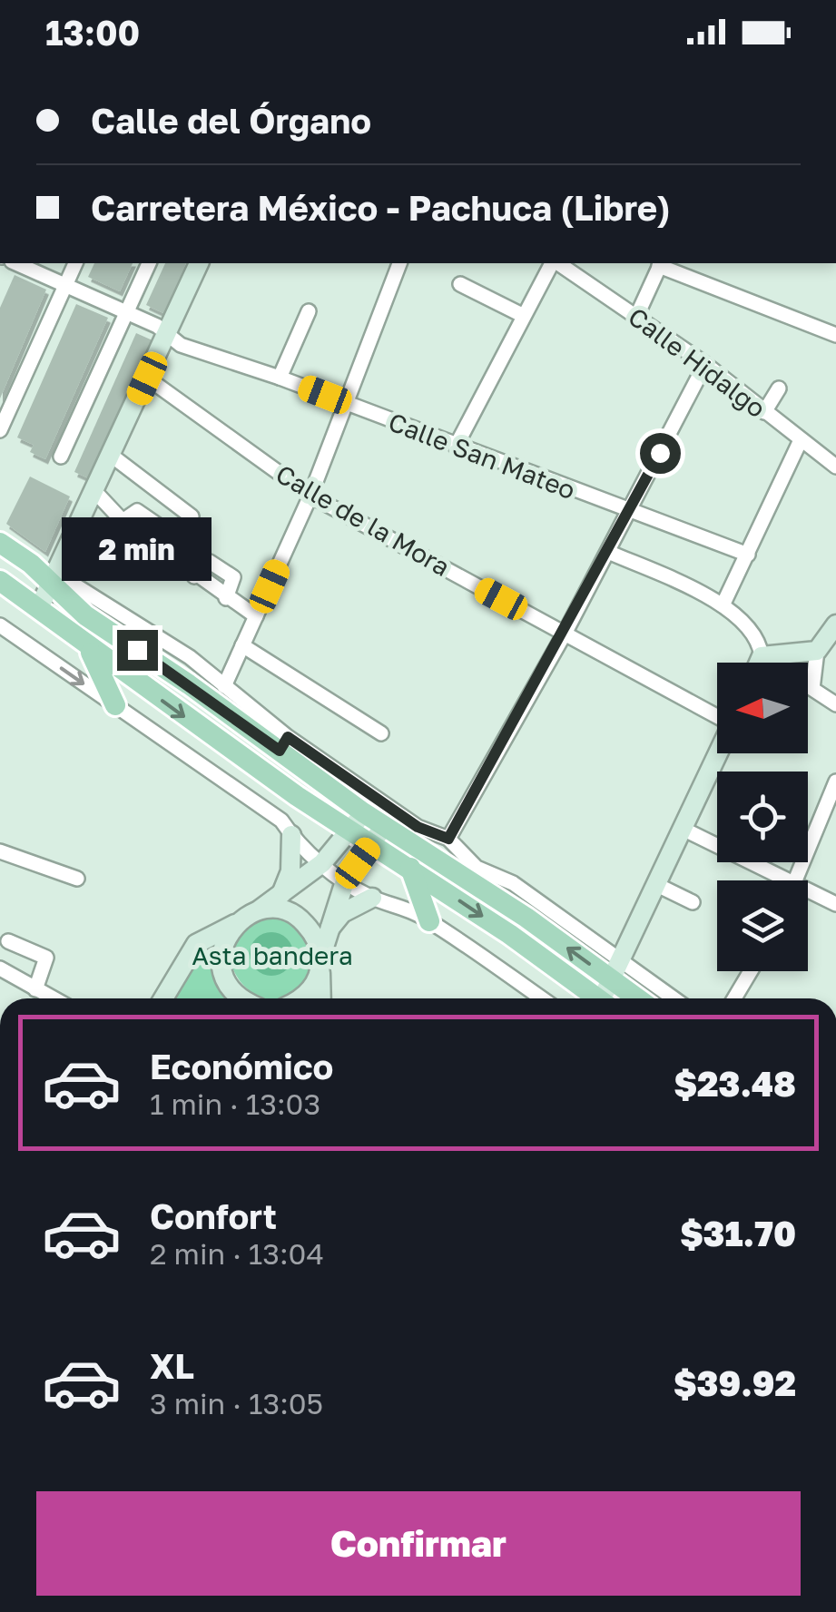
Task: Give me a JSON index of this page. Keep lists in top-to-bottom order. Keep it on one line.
{"streets":{"street":["Calle Hidalgo","Calle San Mateo","Calle de la Mora"]},"parks":["Asta bandera"],"north":"left","page":{"status":"13:00","banner":["Calle del Órgano","Carretera México - Pachuca (Libre)"],"bubble":"2 min","list":[{"name":"Económico","note":"1 min · 13:03","value":"$23.48"},{"name":"Confort","note":"2 min · 13:04","value":"$31.70"},{"name":"XL","note":"3 min · 13:05","value":"$39.92"}],"buttons":"Confirmar"}}
